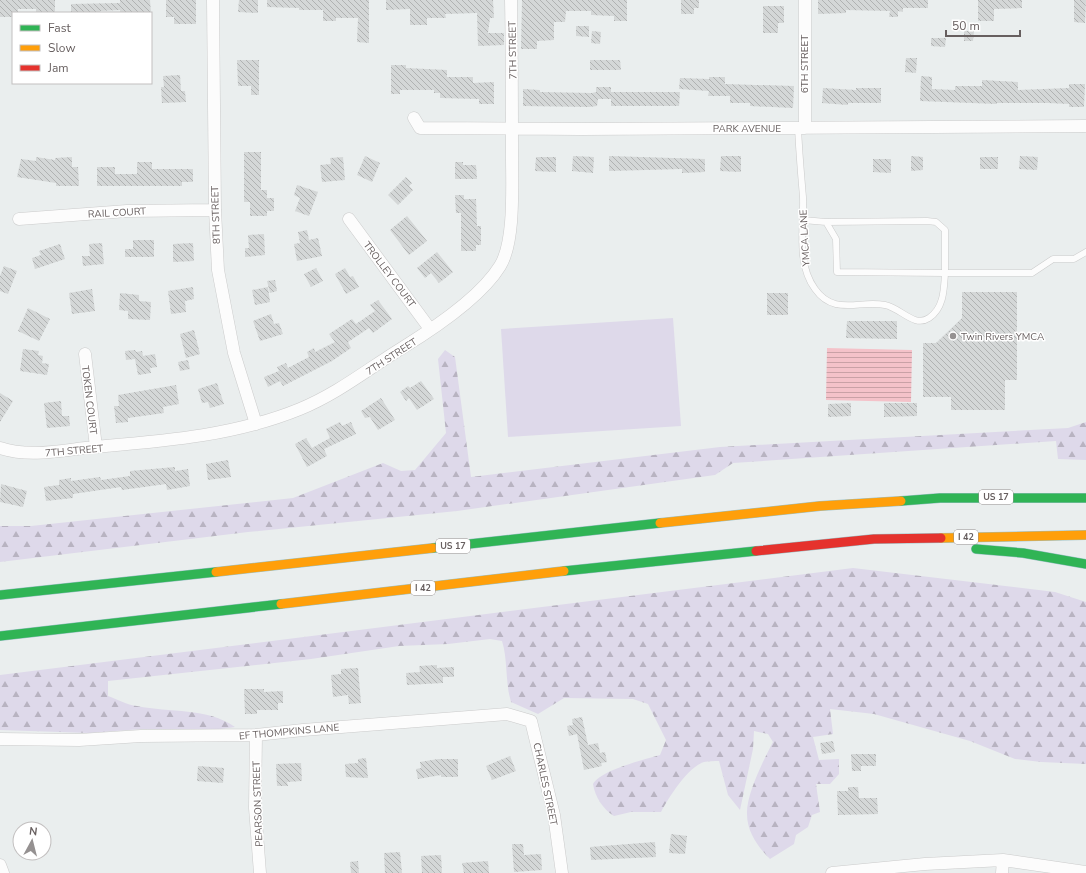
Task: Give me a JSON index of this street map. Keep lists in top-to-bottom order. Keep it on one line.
{"streets":{"highway":["US 17","I 42"],"street":["7TH STREET","6TH STREET","PARK AVENUE","RAIL COURT","8TH STREET","TROLLEY COURT","TOKEN COURT","EF THOMPKINS LANE","CHARLES STREET","PEARSON STREET"],"lane":["YMCA LANE"]},"crossings":[["7TH STREET","PARK AVENUE"],["7TH STREET","8TH STREET"],["7TH STREET","TROLLEY COURT"],["7TH STREET","TOKEN COURT"],["6TH STREET","PARK AVENUE"],["6TH STREET","YMCA LANE"],["PARK AVENUE","YMCA LANE"],["RAIL COURT","8TH STREET"],["EF THOMPKINS LANE","CHARLES STREET"],["EF THOMPKINS LANE","PEARSON STREET"]],"places":["Twin Rivers YMCA"],"legend":["Fast","Slow","Jam"],"scale_bar":"50 m","north":"top"}
